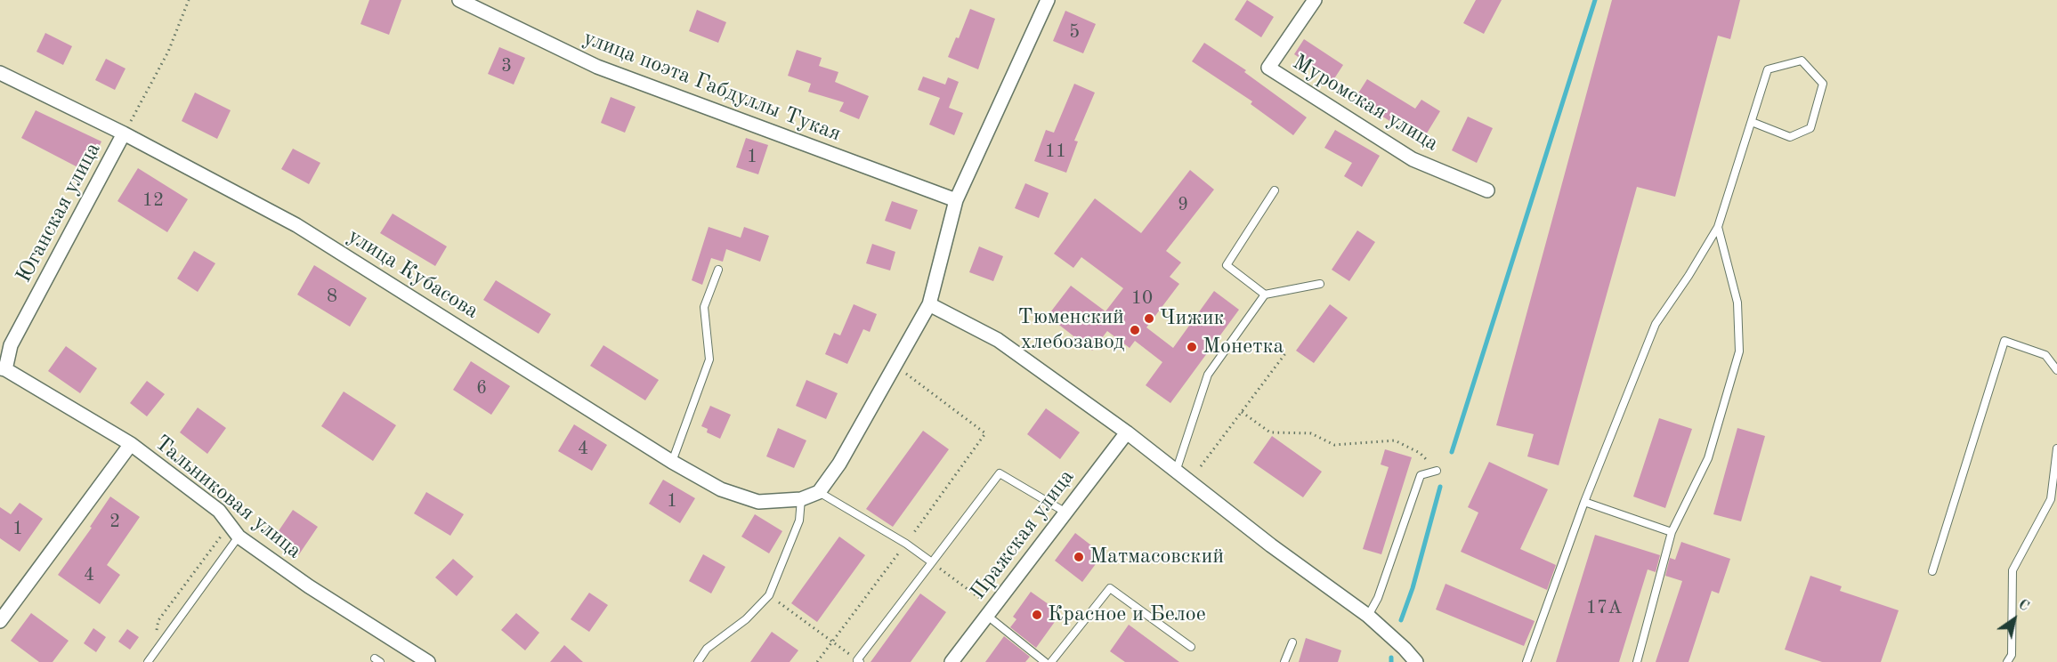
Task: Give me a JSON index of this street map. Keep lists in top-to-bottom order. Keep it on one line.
{"streets":{"street":["улица поэта Габдуллы Тукая","Муромская улица","Юганская улица","улица Кубасова","Тальниковая улица","Пражская улица"]},"crossings":[["Юганская улица","улица Кубасова"],["Юганская улица","Тальниковая улица"]],"places":["Чижик","Тюменский хлебозавод","Монетка","Матмасовский","Красное и Белое"],"house_numbers":["5","3","11","1","12","9","8","10","6","4","1","2","1","4","17А"],"north":"top right"}
